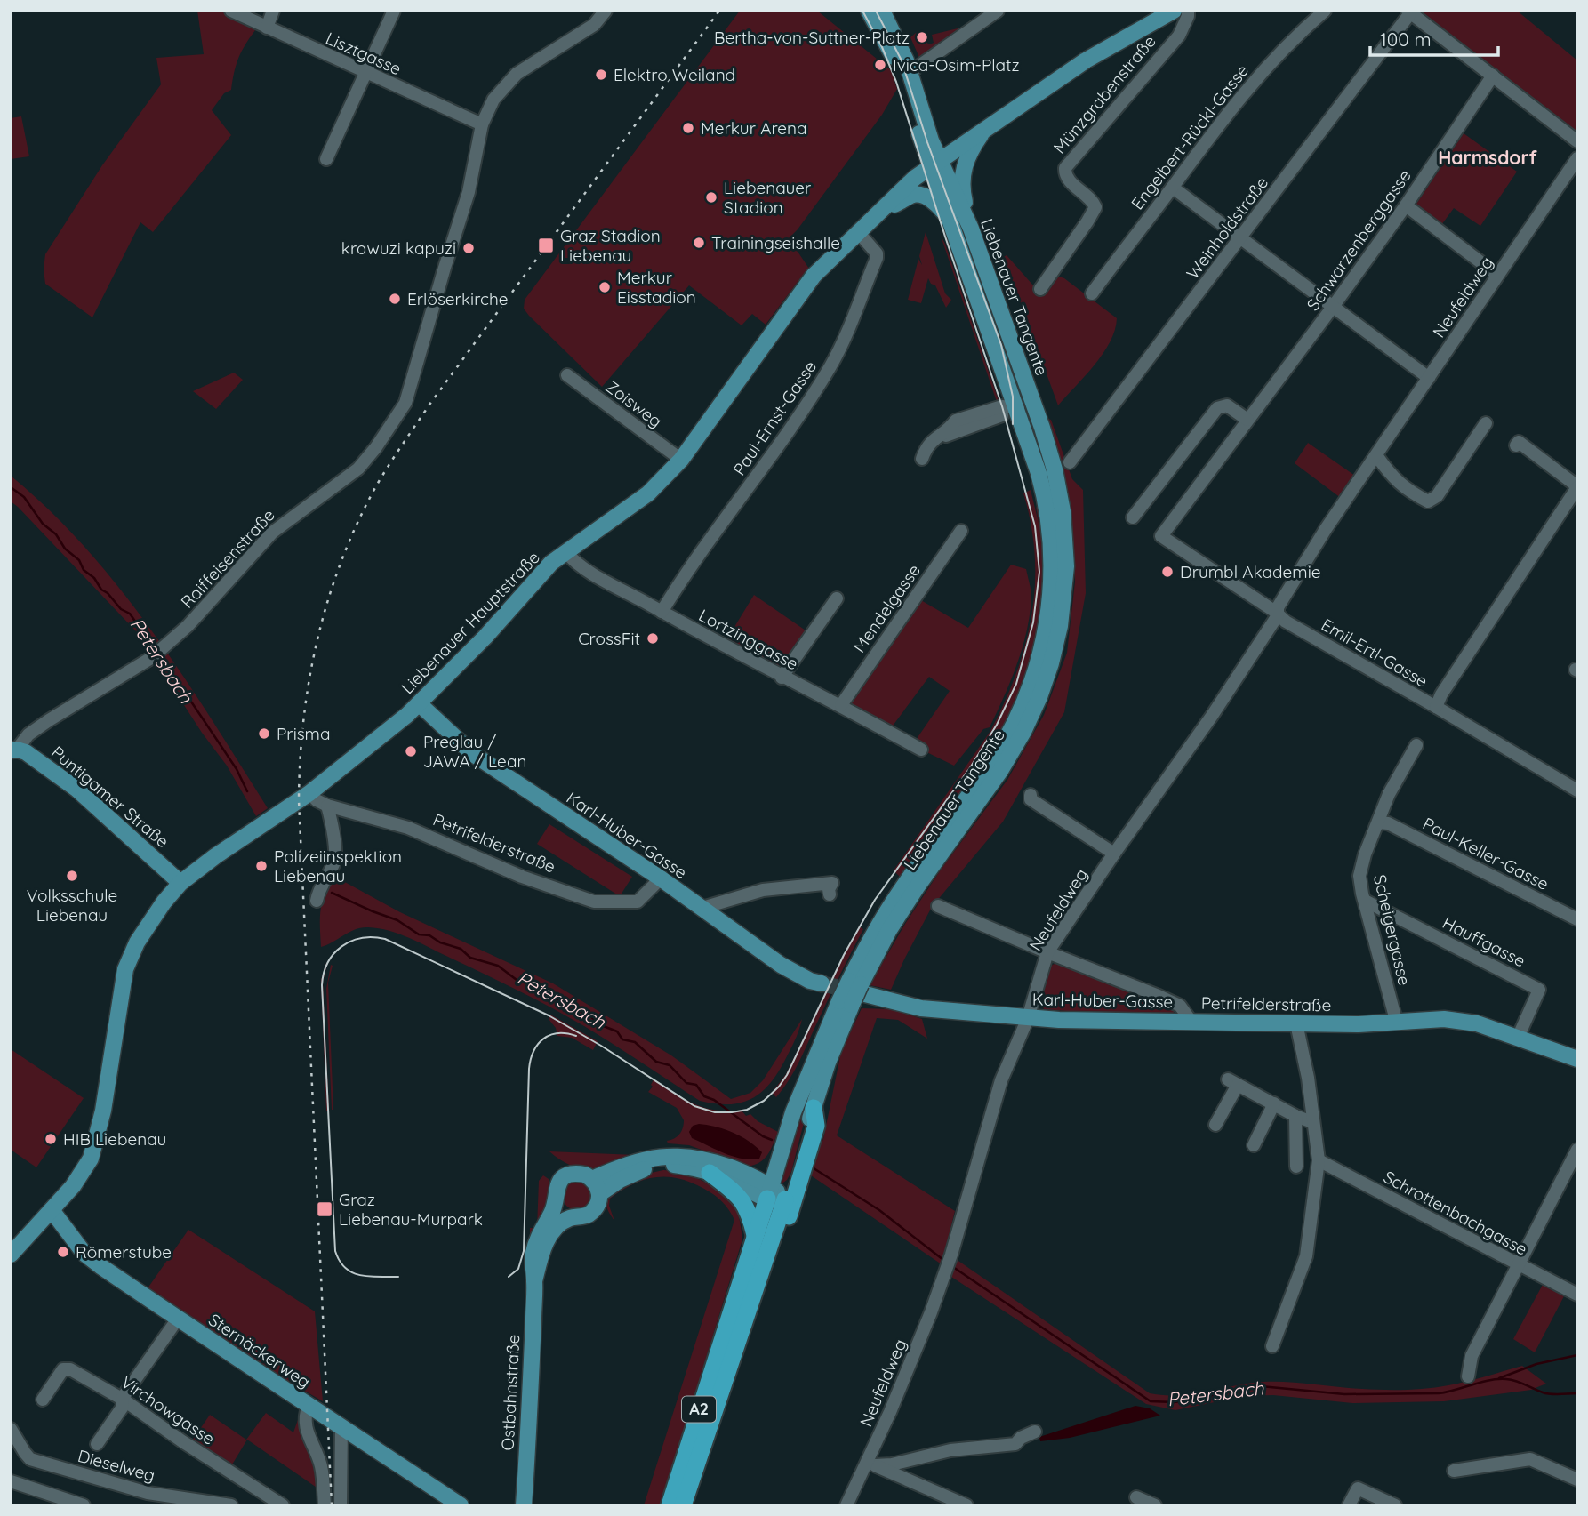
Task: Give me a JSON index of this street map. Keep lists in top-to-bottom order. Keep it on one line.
{"streets":{"highway":["A2"],"main road":["Münzgrabenstraße","Liebenauer Tangente","Liebenauer Hauptstraße","Puntigamer Straße","Karl-Huber-Gasse","Petrifelderstraße","Sternäckerweg","Ostbahnstraße"],"street":["Lisztgasse","Engelbert-Rückl-Gasse","Weinholdstraße","Schwarzenberggasse","Neufeldweg","Zoisweg","Paul-Ernst-Gasse","Raiffeisenstraße","Mendelgasse","Lortzinggasse","Emil-Ertl-Gasse","Paul-Keller-Gasse","Scheigergasse","Hauffgasse","Schrottenbachgasse","Virchowgasse","Dieselweg"]},"crossings":[["Lisztgasse","Raiffeisenstraße"],["Münzgrabenstraße","Liebenauer Tangente"],["Münzgrabenstraße","Liebenauer Hauptstraße"],["Schwarzenberggasse","Emil-Ertl-Gasse"],["Liebenauer Tangente","Liebenauer Hauptstraße"],["Liebenauer Tangente","Karl-Huber-Gasse"],["Liebenauer Tangente","Ostbahnstraße"],["Liebenauer Tangente","A2"],["Neufeldweg","Emil-Ertl-Gasse"],["Neufeldweg","Karl-Huber-Gasse"],["Neufeldweg","Petrifelderstraße"],["Zoisweg","Liebenauer Hauptstraße"],["Paul-Ernst-Gasse","Liebenauer Hauptstraße"],["Paul-Ernst-Gasse","Lortzinggasse"],["Raiffeisenstraße","Puntigamer Straße"],["Mendelgasse","Lortzinggasse"],["Liebenauer Hauptstraße","Lortzinggasse"],["Liebenauer Hauptstraße","Puntigamer Straße"],["Liebenauer Hauptstraße","Karl-Huber-Gasse"],["Liebenauer Hauptstraße","Petrifelderstraße"],["Liebenauer Hauptstraße","Sternäckerweg"],["Karl-Huber-Gasse","Petrifelderstraße"],["Petrifelderstraße","Scheigergasse"],["Petrifelderstraße","Hauffgasse"],["Paul-Keller-Gasse","Scheigergasse"],["Scheigergasse","Hauffgasse"],["Ostbahnstraße","A2"]],"districts":["Harmsdorf"],"water":["Petersbach"],"places":{"other":["Bertha-von-Suttner-Platz","Ivica-Osim-Platz","Elektro Weiland","Merkur Arena","Liebenauer Stadion","Trainingseishalle","krawuzi kapuzi","Merkur Eisstadion","Erlöserkirche","Drumbl Akademie","CrossFit","Prisma","Preglau / JAWA / Lean","Polizeiinspektion Liebenau","Volksschule Liebenau","HIB Liebenau","Römerstube"],"transit":["Graz Stadion Liebenau","Graz Liebenau-Murpark"]},"scale_bar":"100 m"}
